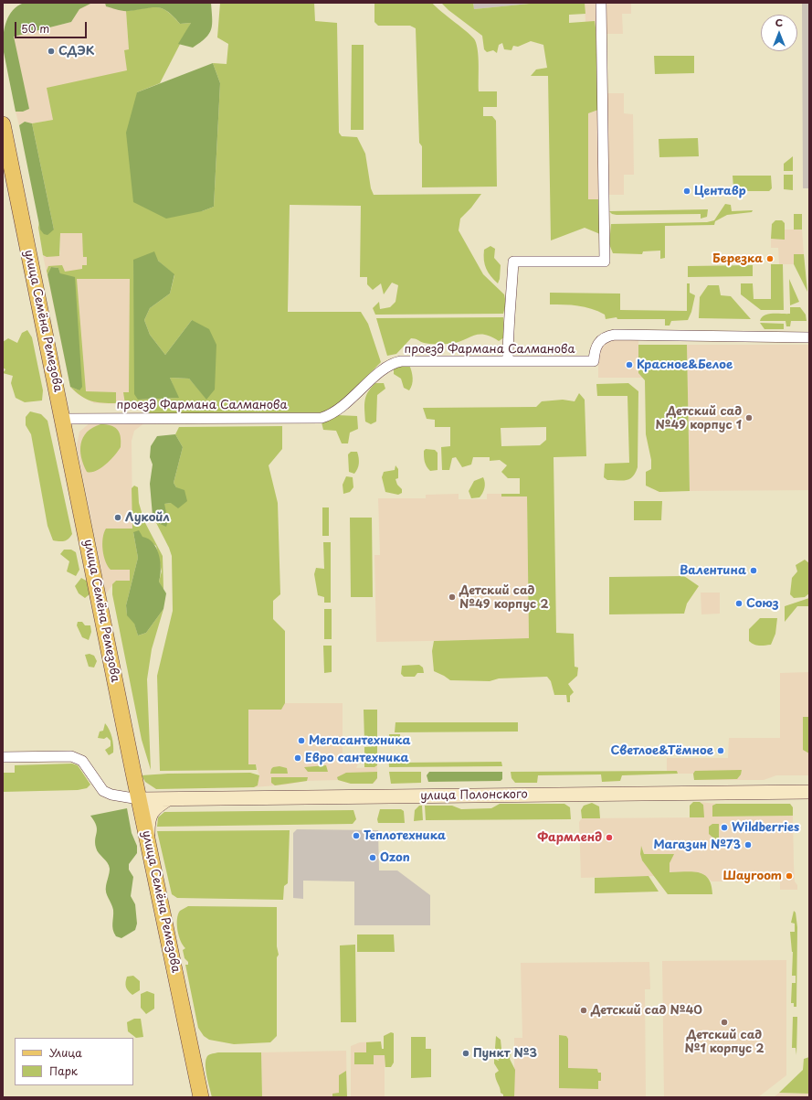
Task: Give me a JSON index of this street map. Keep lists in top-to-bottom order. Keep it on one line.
{"streets":{"main road":["улица Семёна Ремезова","улица Полонского"],"street":["проезд Фармана Салманова"]},"crossings":[["улица Семёна Ремезова","проезд Фармана Салманова"],["улица Семёна Ремезова","улица Полонского"]],"places":["СДЭК","Центавр","Березка","Красное&Белое","Детский сад №49 корпус 1","Лукойл","Валентина","Детский сад №49 корпус 2","Союз","Мегасантехника","Светлое&Тёмное","Евро сантехника","Wildberries","Теплотехника","Фармленд","Магазин №73","Ozon","Шауroom","Детский сад №40","Детский сад №1 корпус 2","Пункт №3"],"legend":["Улица","Парк"],"scale_bar":"50 m","north":"top"}
